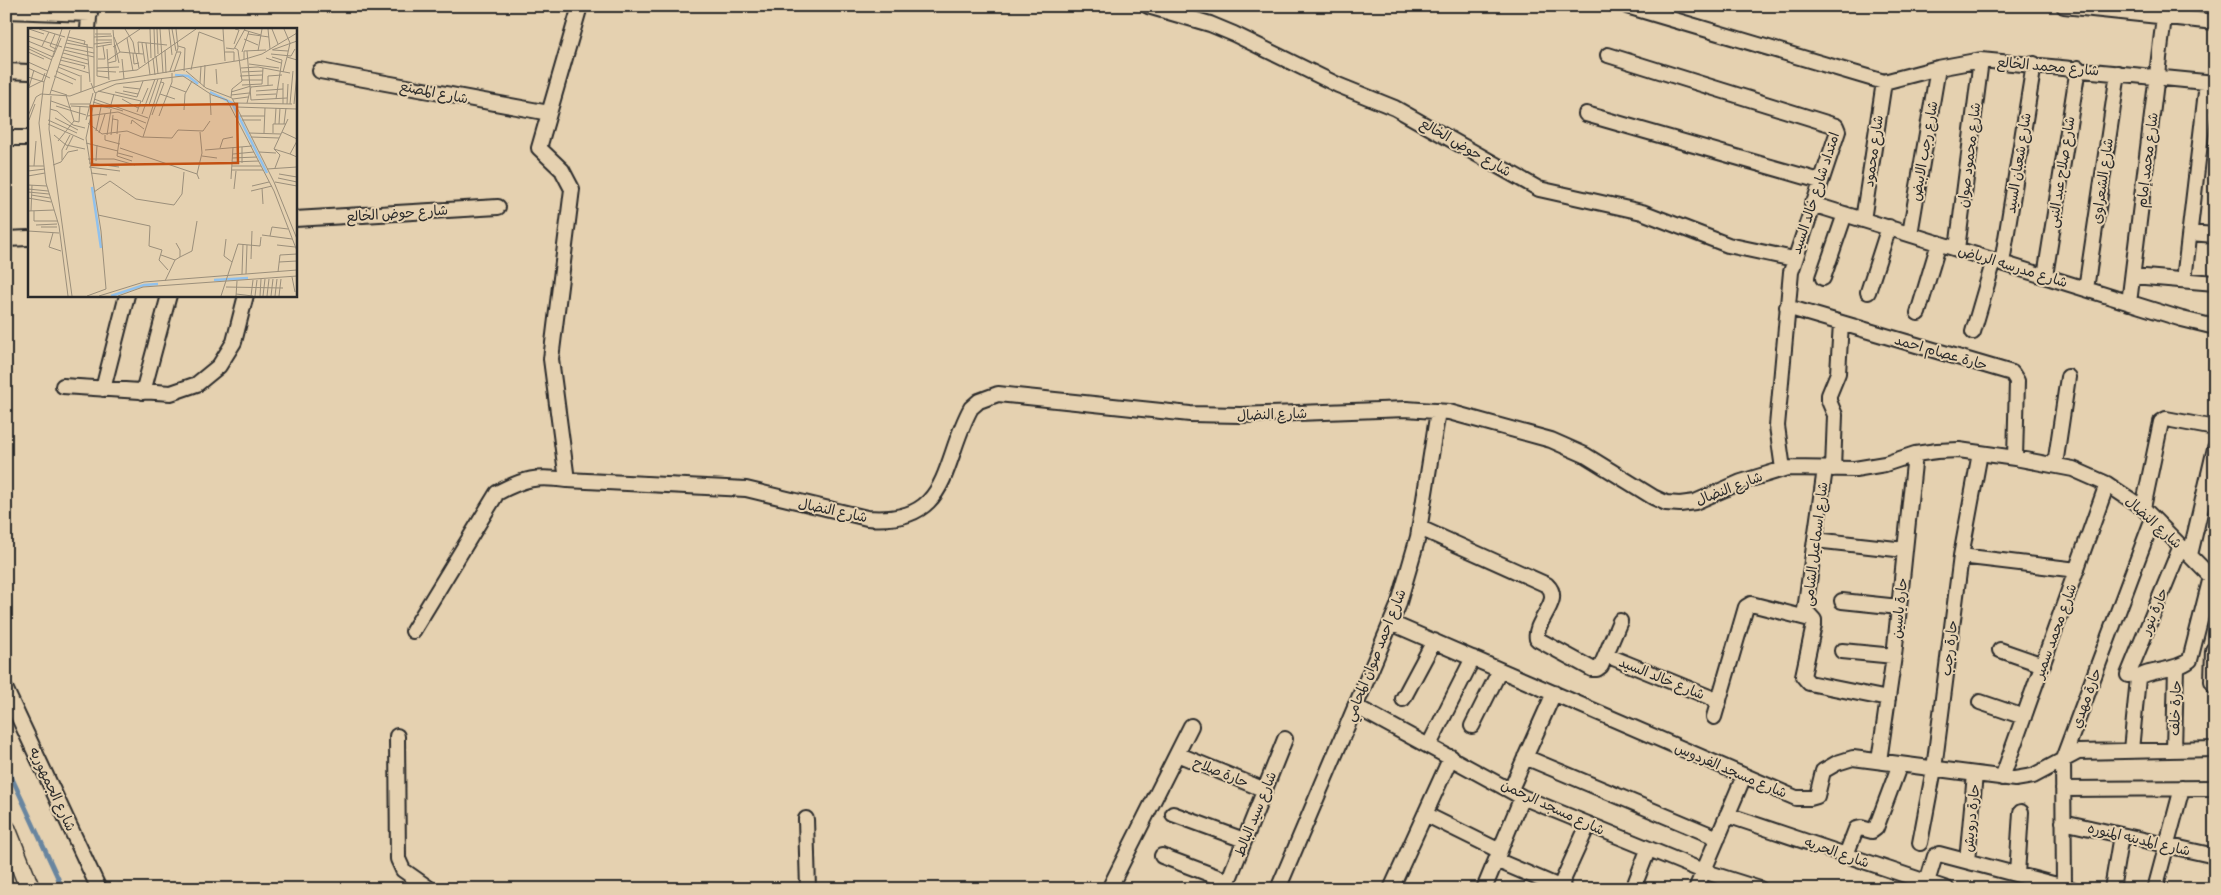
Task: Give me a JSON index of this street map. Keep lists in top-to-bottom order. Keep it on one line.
{"streets":{"street":["شارع محمد الخالع","شارع المصنع","شارع حوض الخالع","شارع محمود","شارع رجب الابيض","شارع محمود صوان","شارع محمد إمام","شارع شعبان السيد","شارع صلاح عبد النبى","شارع الشعراوى","امتداد شارع خالد السيد","شارع مدرسه الرياض","حارة عصام احمد","شارع النضال","شارع اسماعيل الشامى","حارة ياسين","حارة بنور","شارع محمد سمير","حارة رجب","شارع احمد صوان المحامي","شارع خالد السيد","حارة مهدي","حارة خلف","شارع مسجد الفردوس","حارة صلاح","شارع الجمهوريه","شارع مسجد الرحمن","شارع سيد البالط","حارة درويش","شارع المدينه المنوره","شارع الحريه"]},"crossings":[["شارع محمد الخالع","شارع محمود"],["شارع محمد الخالع","شارع رجب الابيض"],["شارع محمد الخالع","شارع محمود صوان"],["شارع محمد الخالع","شارع محمد إمام"],["شارع محمد الخالع","شارع شعبان السيد"],["شارع محمد الخالع","شارع صلاح عبد النبى"],["شارع محمد الخالع","شارع الشعراوى"],["شارع حوض الخالع","امتداد شارع خالد السيد"],["شارع محمود","شارع مدرسه الرياض"],["شارع رجب الابيض","شارع مدرسه الرياض"],["شارع محمود صوان","شارع مدرسه الرياض"],["شارع محمد إمام","شارع مدرسه الرياض"],["شارع شعبان السيد","شارع مدرسه الرياض"],["شارع صلاح عبد النبى","شارع مدرسه الرياض"],["شارع الشعراوى","شارع مدرسه الرياض"],["امتداد شارع خالد السيد","شارع مدرسه الرياض"],["امتداد شارع خالد السيد","حارة عصام احمد"],["امتداد شارع خالد السيد","شارع النضال"],["حارة عصام احمد","شارع النضال"],["حارة عصام احمد","شارع اسماعيل الشامى"],["شارع النضال","شارع اسماعيل الشامى"],["شارع النضال","حارة ياسين"],["شارع النضال","حارة بنور"],["شارع النضال","شارع محمد سمير"],["شارع النضال","حارة رجب"],["شارع النضال","شارع احمد صوان المحامي"],["شارع النضال","حارة مهدي"],["شارع اسماعيل الشامى","حارة ياسين"],["حارة ياسين","شارع مسجد الفردوس"],["شارع محمد سمير","شارع مسجد الفردوس"],["حارة رجب","شارع مسجد الفردوس"],["شارع احمد صوان المحامي","شارع مسجد الفردوس"],["شارع احمد صوان المحامي","شارع مسجد الرحمن"],["حارة مهدي","شارع مسجد الفردوس"],["حارة مهدي","شارع المدينه المنوره"],["حارة خلف","شارع مسجد الفردوس"],["شارع مسجد الفردوس","حارة درويش"],["حارة صلاح","شارع سيد البالط"]]}
